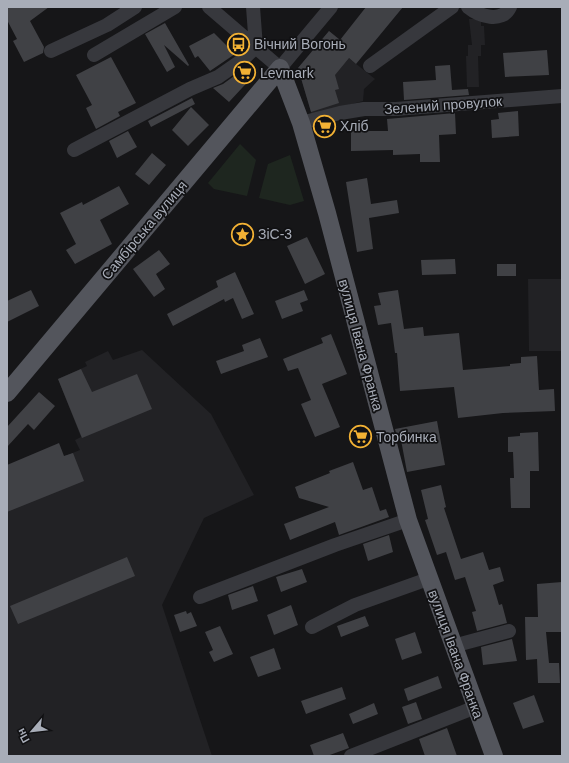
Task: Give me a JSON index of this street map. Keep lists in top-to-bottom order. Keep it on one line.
{"streets":{"main road":["Самбірська вулиця","вулиця Івана Франка"],"street":["Зелений провулок"]},"crossings":[["Зелений провулок","вулиця Івана Франка"],["Самбірська вулиця","вулиця Івана Франка"]],"places":{"bus stop":["Вічний Вогонь"],"supermarket":["Levmark","Хліб","Торбинка"],"place":["ЗіС-3"]},"north":"bottom left"}
